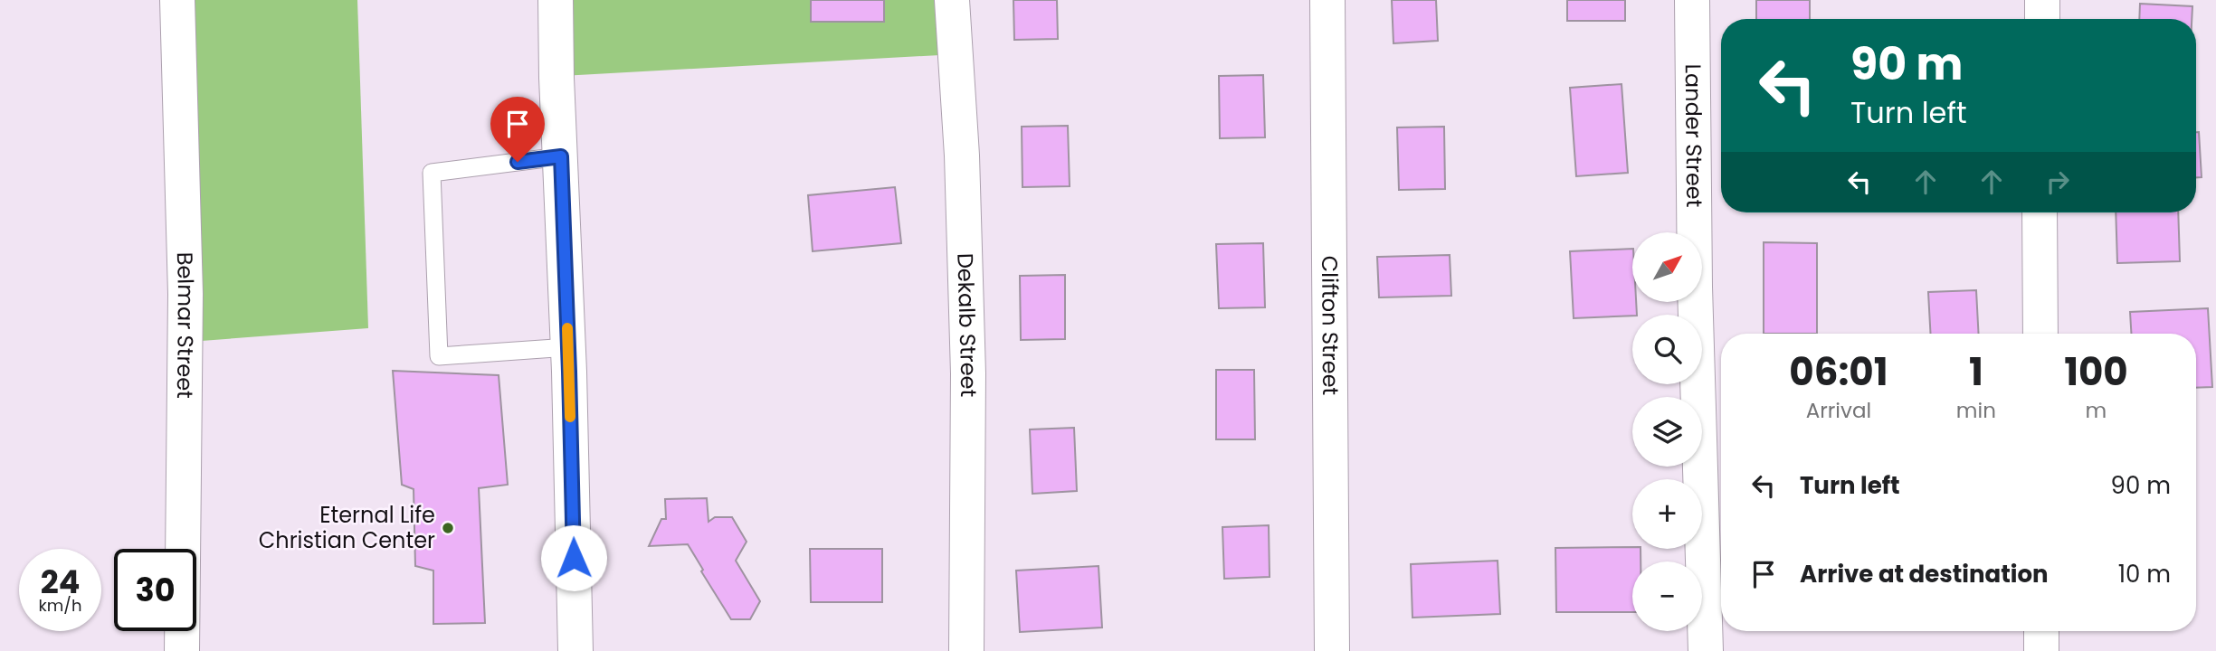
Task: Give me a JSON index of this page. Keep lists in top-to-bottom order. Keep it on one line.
{"streets":{"street":["Lander Street","Belmar Street","Dekalb Street","Clifton Street"]},"places":["Eternal Life Christian Center"],"north":"top right","page":{"turn":["90 m","Turn left"],"map_buttons":["+","−"],"eta":["06:01","Arrival","1","min","100","m"],"list":[{"name":"Turn left","value":"90 m"},{"name":"Arrive at destination","value":"10 m"}],"speed":"24 km/h","limit":"30"}}
